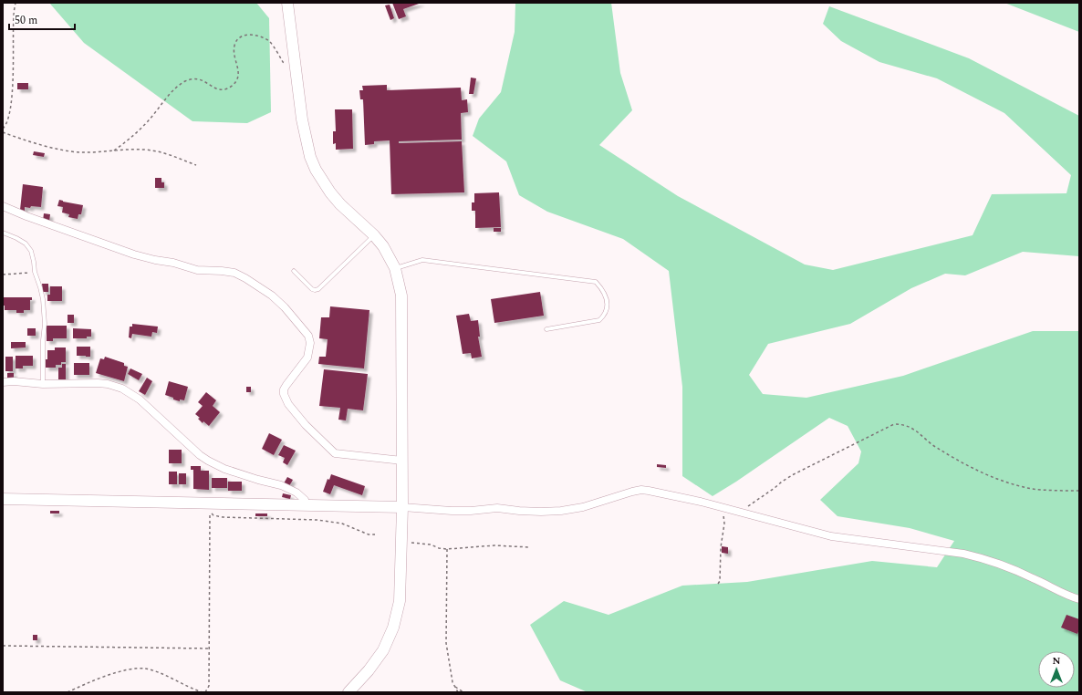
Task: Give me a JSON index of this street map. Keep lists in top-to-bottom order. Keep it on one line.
{"scale_bar":"50 m","north":"top"}
